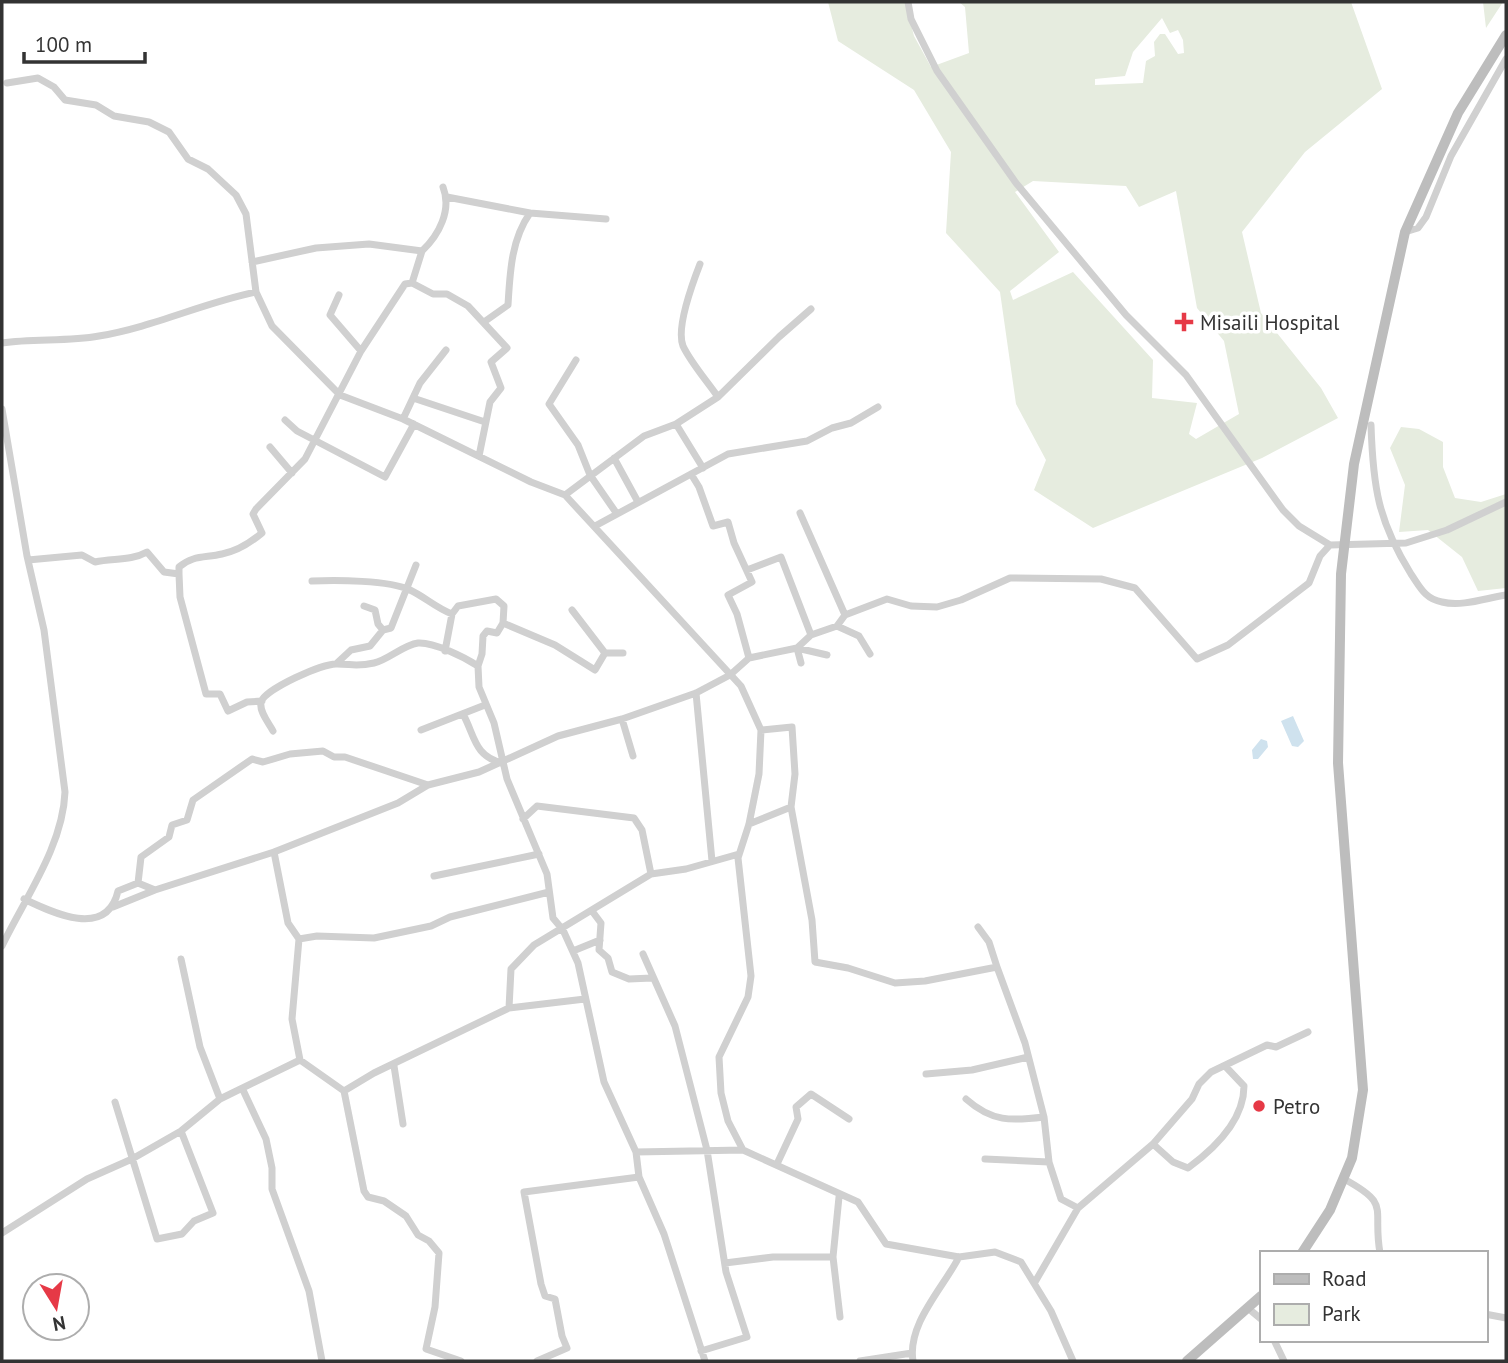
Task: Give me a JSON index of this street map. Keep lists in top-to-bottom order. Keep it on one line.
{"places":{"health":["Misaili Hospital"],"other":["Petro"]},"legend":["Road","Park"],"scale_bar":"100 m","north":"bottom"}
